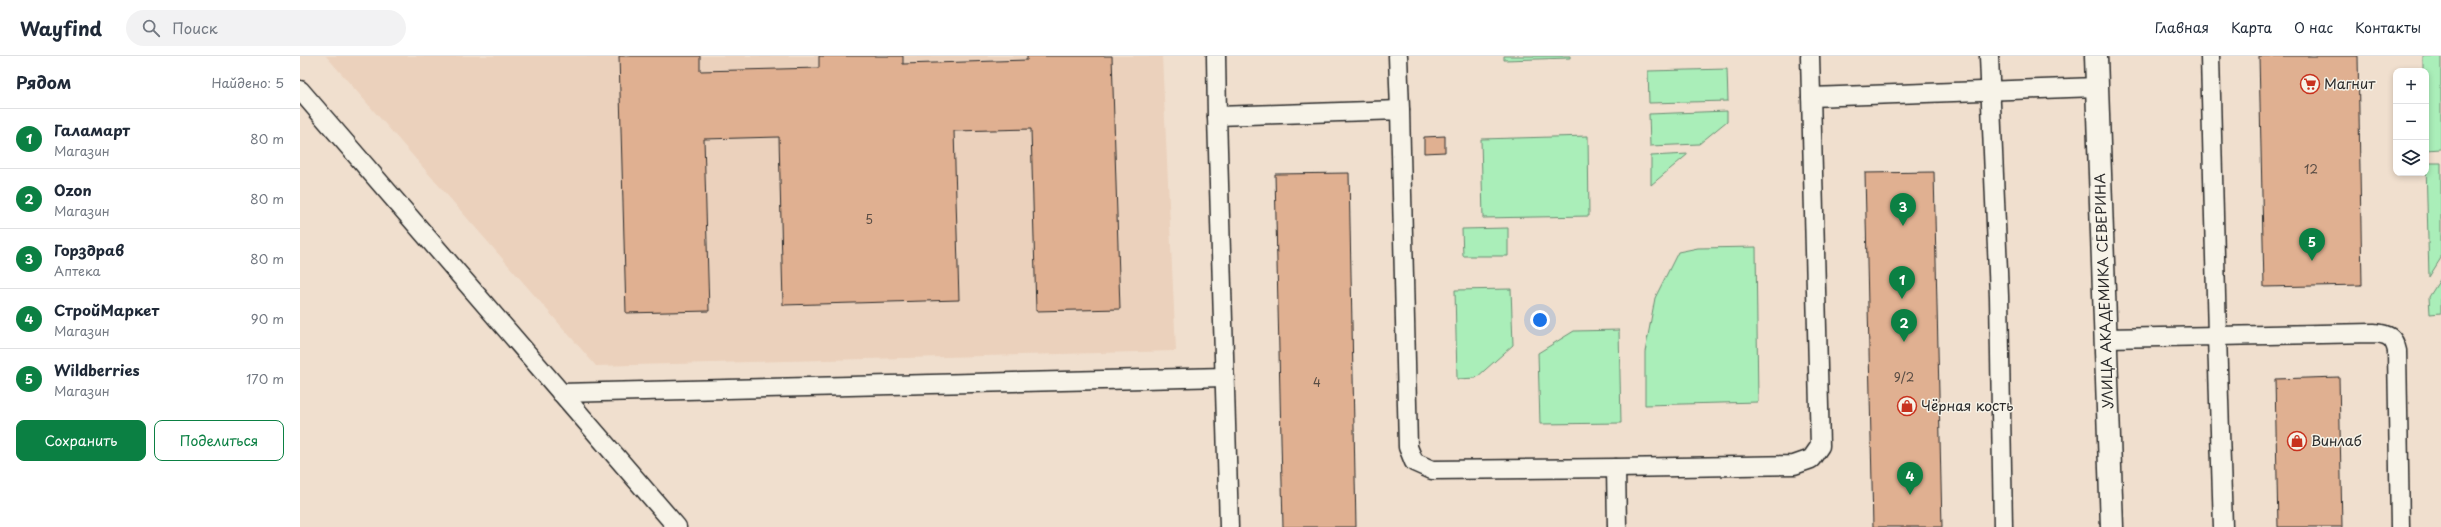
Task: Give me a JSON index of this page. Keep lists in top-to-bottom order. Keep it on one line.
{"streets":{"street":["УЛИЦА АКАДЕМИКА СЕВЕРИНА"]},"places":{"supermarket":["Магнит"],"shop":["Чёрная кость","Винлаб"]},"house_numbers":["12","5","9/2","4"],"page":{"header":"Wayfind","search":"Поиск","nav":["Главная","Карта","О нас","Контакты"],"heading":["Рядом","Найдено: 5"],"map_buttons":["+","−"],"list":[{"mark":"1","name":"Галамарт","note":"Магазин","value":"80 m"},{"mark":"2","name":"Ozon","note":"Магазин","value":"80 m"},{"mark":"3","name":"Горздрав","note":"Аптека","value":"80 m"},{"mark":"4","name":"СтройМаркет","note":"Магазин","value":"90 m"},{"mark":"5","name":"Wildberries","note":"Магазин","value":"170 m"}],"pins":["3","5","1","2","4"],"buttons":["Сохранить","Поделиться"]}}
